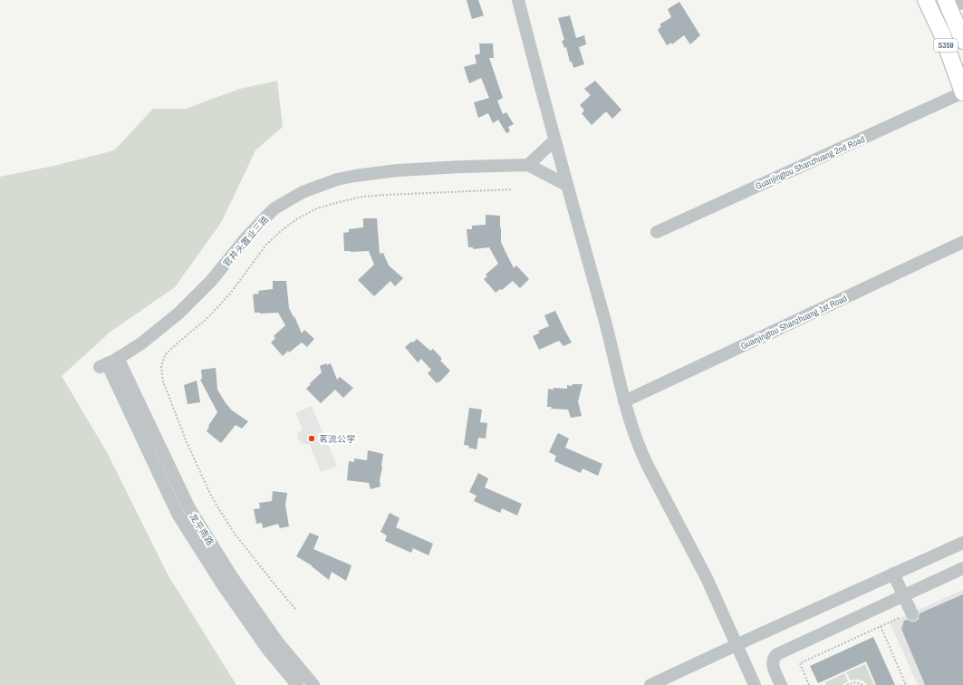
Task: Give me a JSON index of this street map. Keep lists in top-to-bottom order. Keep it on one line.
{"streets":{"main road":["S359"],"street":["Guanjingtou Shanzhuang 2nd Road","官井头置业三路","Guanjingtou Shanzhuang 1st Road","龙平南路"]},"crossings":[["S359","Guanjingtou Shanzhuang 2nd Road"],["官井头置业三路","龙平南路"]],"places":["茗流公学"]}
